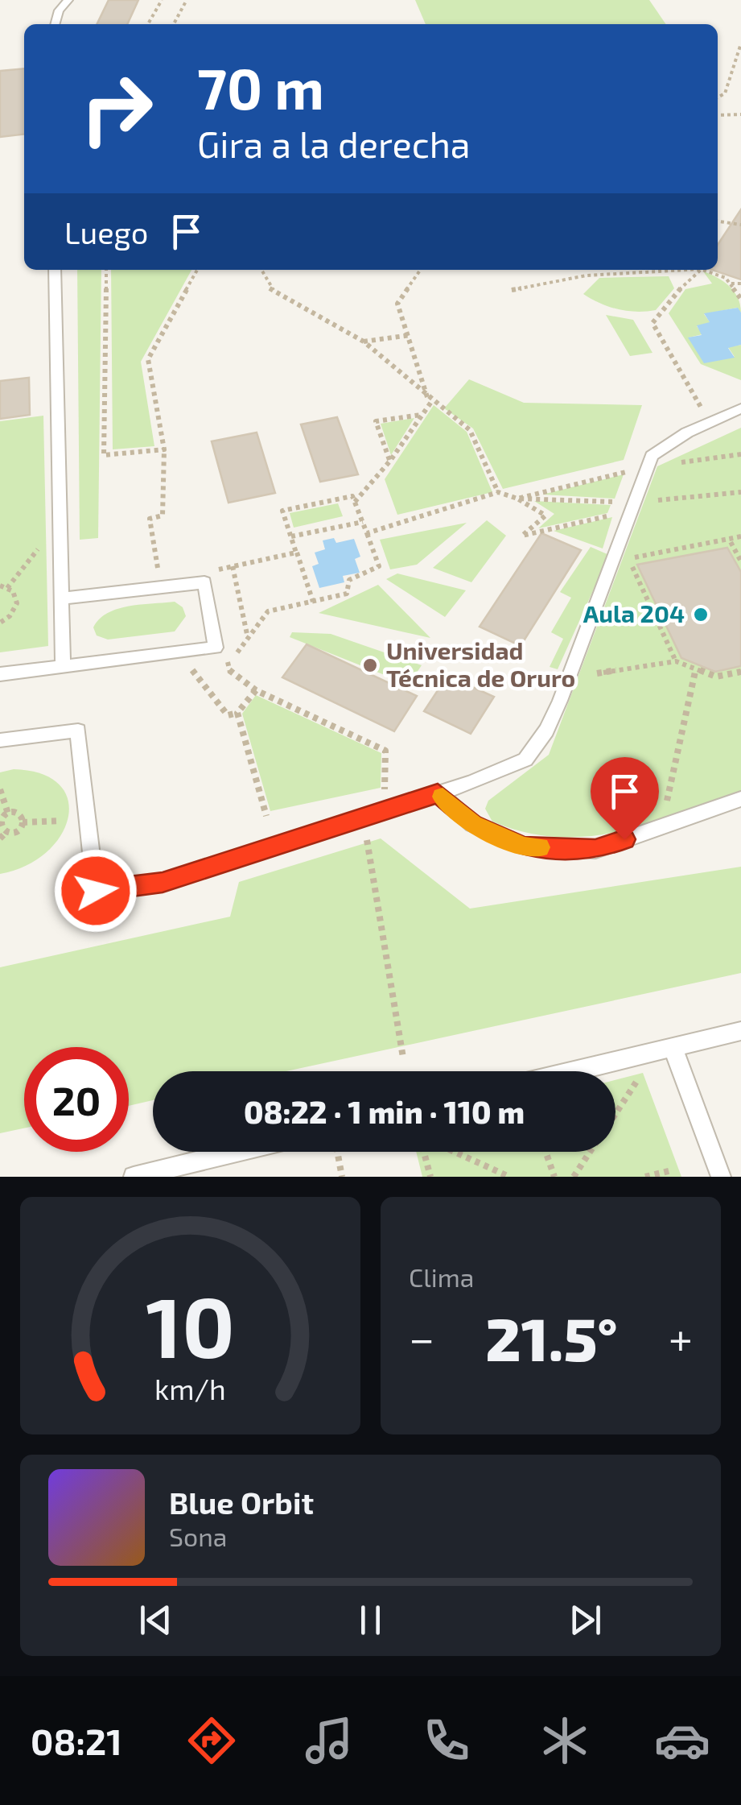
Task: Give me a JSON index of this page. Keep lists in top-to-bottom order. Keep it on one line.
{"places":["Aula 204","Universidad Técnica de Oruro"],"page":{"turn":["70 m","Gira a la derecha"],"then":"Luego","limit":"20","trip":"08:22 · 1 min · 110 m","tile":"Clima","heat":["−","21.5°","+"],"song":["Blue Orbit","Sona"],"tabs":"08:21","gauge":["10","km/h"]}}
